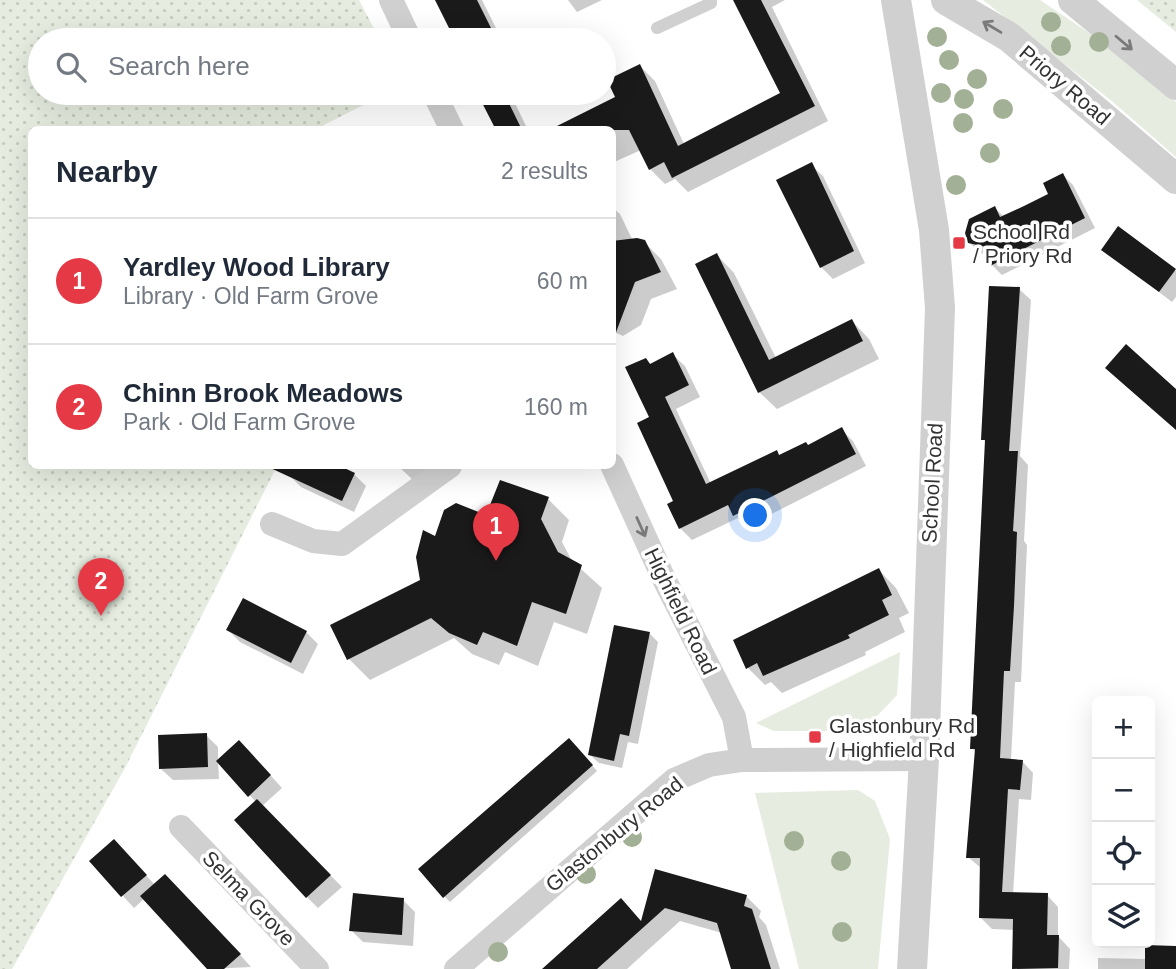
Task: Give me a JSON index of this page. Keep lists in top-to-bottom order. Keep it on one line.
{"streets":{"street":["Priory Road","School Road","Highfield Road","Glastonbury Road","Selma Grove"]},"crossings":[["School Road","Glastonbury Road"],["Highfield Road","Glastonbury Road"]],"one_way":["Highfield Road"],"places":{"transit":["School Rd / Priory Rd","Glastonbury Rd / Highfield Rd"]},"page":{"search":"Search here","heading":["Nearby","2 results"],"list":[{"mark":"1","name":"Yardley Wood Library","note":"Library · Old Farm Grove","value":"60 m"},{"mark":"2","name":"Chinn Brook Meadows","note":"Park · Old Farm Grove","value":"160 m"}],"pins":["1","2"],"map_buttons":["+","−"]}}
